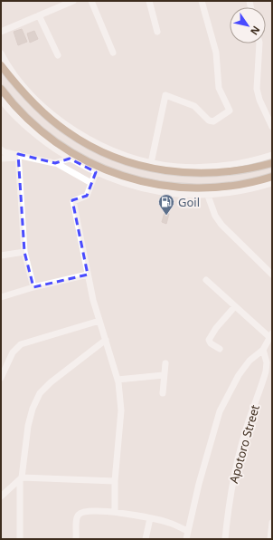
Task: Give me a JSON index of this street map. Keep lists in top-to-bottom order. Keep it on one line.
{"streets":{"street":["Apotoro Street"]},"places":{"fuel station":["Goil"]},"north":"bottom right"}
